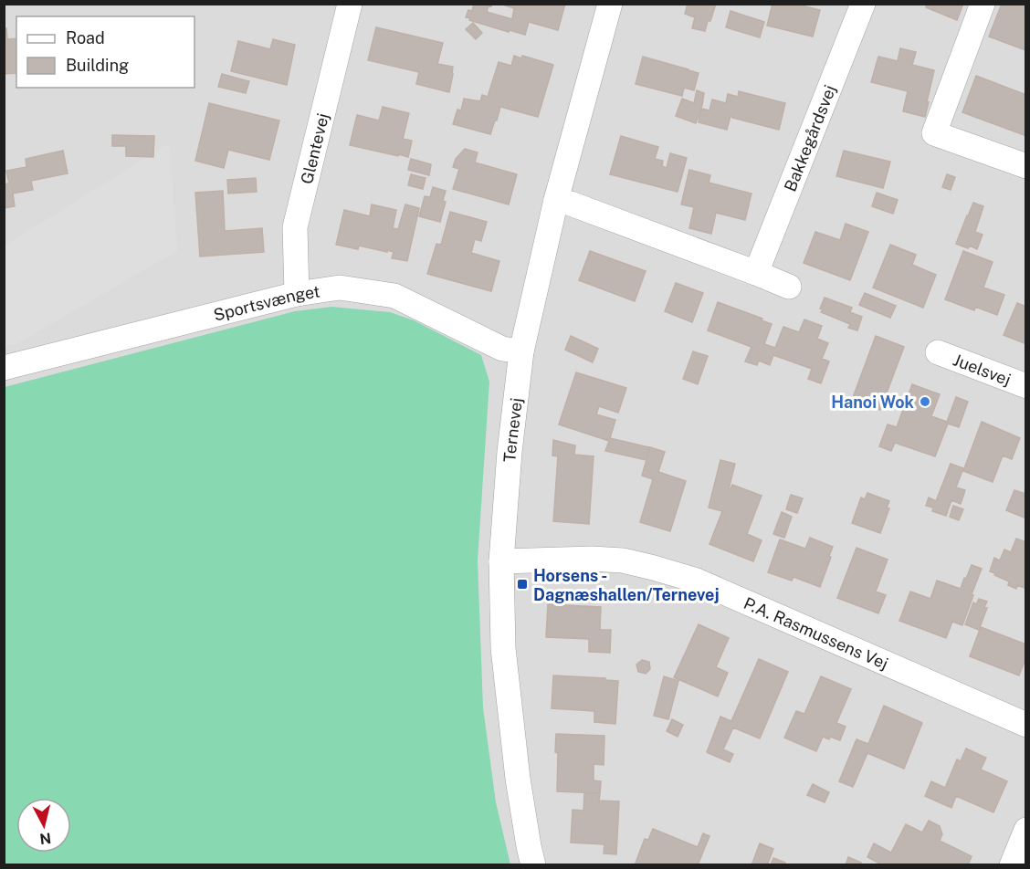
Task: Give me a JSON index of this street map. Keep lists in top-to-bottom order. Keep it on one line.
{"streets":{"street":["Bakkegårdsvej","Glentevej","Sportsvænget","Juelsvej","Ternevej","P.A. Rasmussens Vej"]},"crossings":[["Glentevej","Sportsvænget"],["Sportsvænget","Ternevej"],["Ternevej","P.A. Rasmussens Vej"]],"places":{"other":["Hanoi Wok"],"transit":["Horsens - Dagnæshallen/Ternevej"]},"legend":["Road","Building"],"north":"bottom"}
